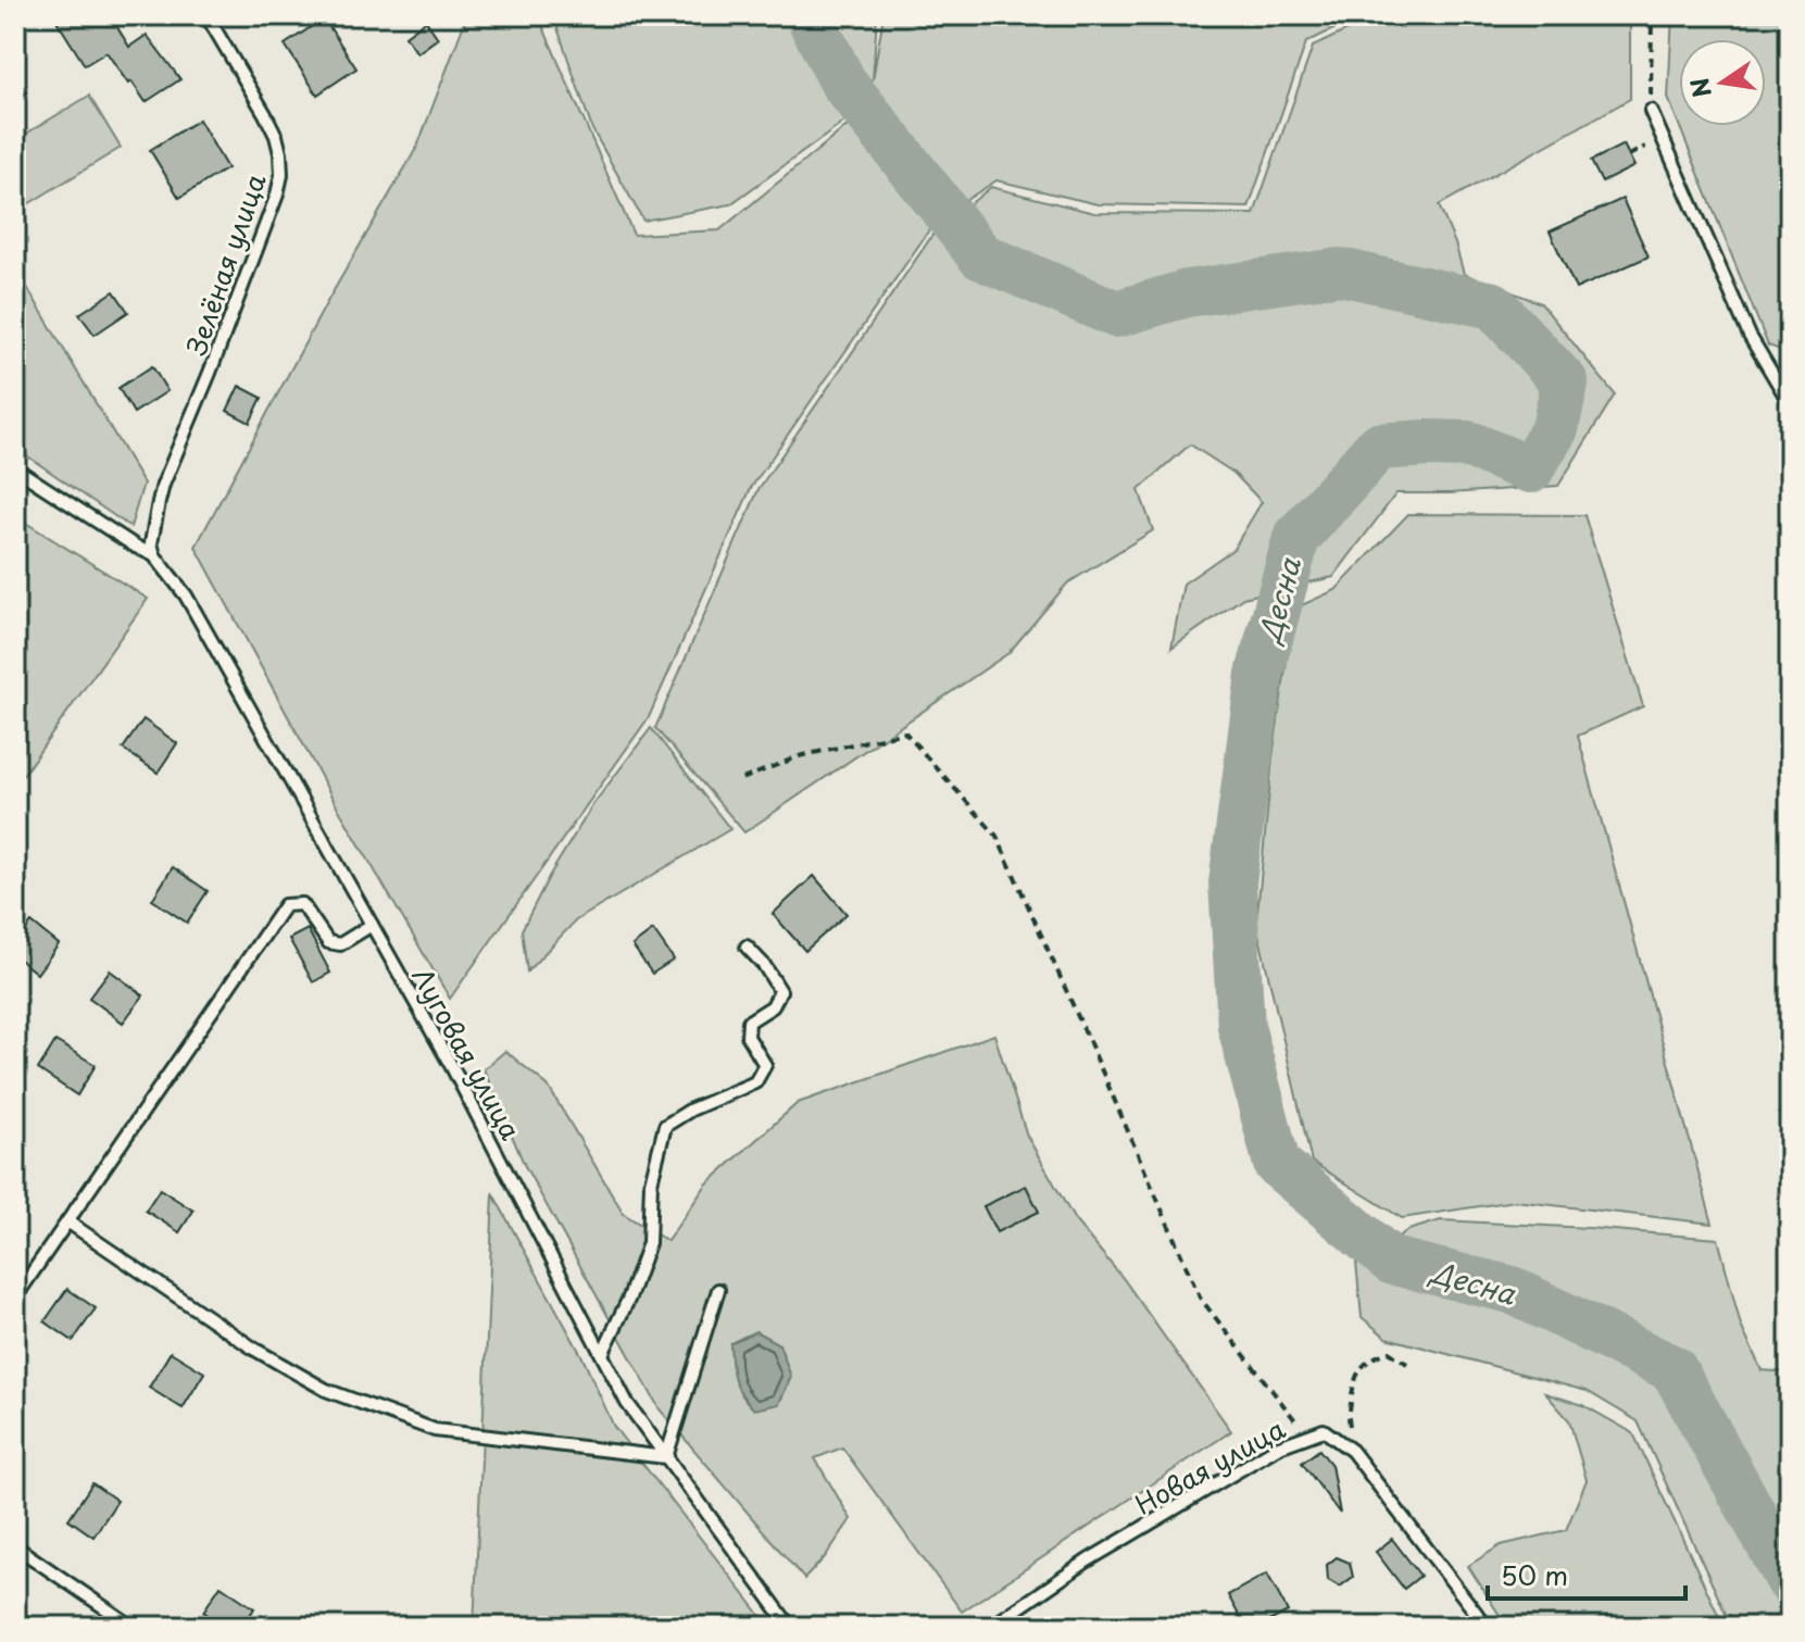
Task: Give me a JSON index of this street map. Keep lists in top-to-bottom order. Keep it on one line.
{"streets":{"lane":["Зелёная улица","Луговая улица","Новая улица"]},"crossings":[["Зелёная улица","Луговая улица"]],"water":["Десна"],"scale_bar":"50 m","north":"left"}
